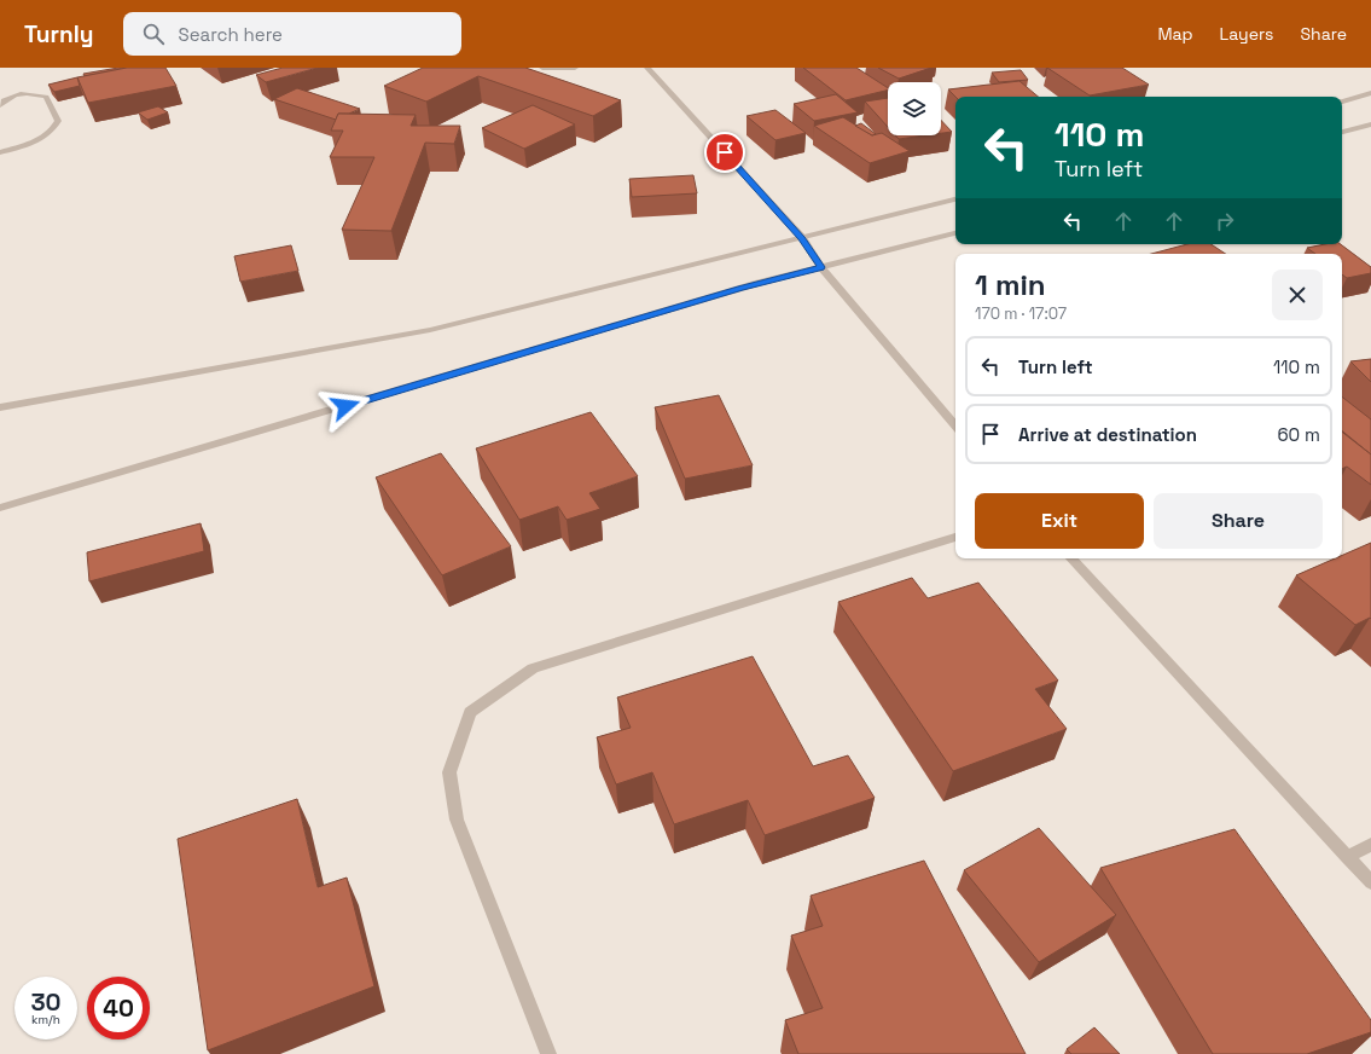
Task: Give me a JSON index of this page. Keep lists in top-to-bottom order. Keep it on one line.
{"page":{"header":"Turnly","search":"Search here","nav":["Map","Layers","Share"],"turn":["110 m","Turn left"],"heading":["1 min","170 m · 17:07"],"list":[{"name":"Turn left","value":"110 m"},{"name":"Arrive at destination","value":"60 m"}],"buttons":["Exit","Share"],"speed":"30 km/h","limit":"40"}}
